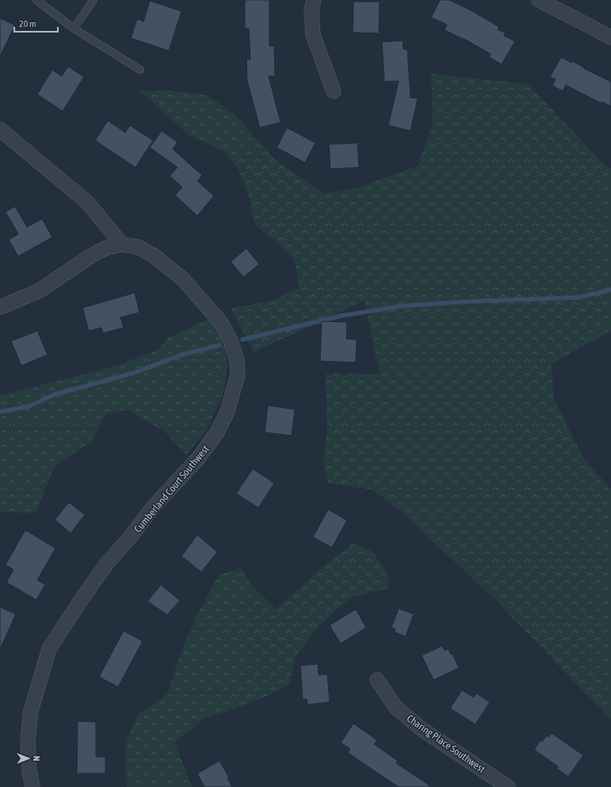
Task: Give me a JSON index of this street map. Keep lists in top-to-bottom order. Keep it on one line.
{"streets":{"street":["Cumberland Court Southwest","Charing Place Southwest"]},"scale_bar":"20 m","north":"right"}
